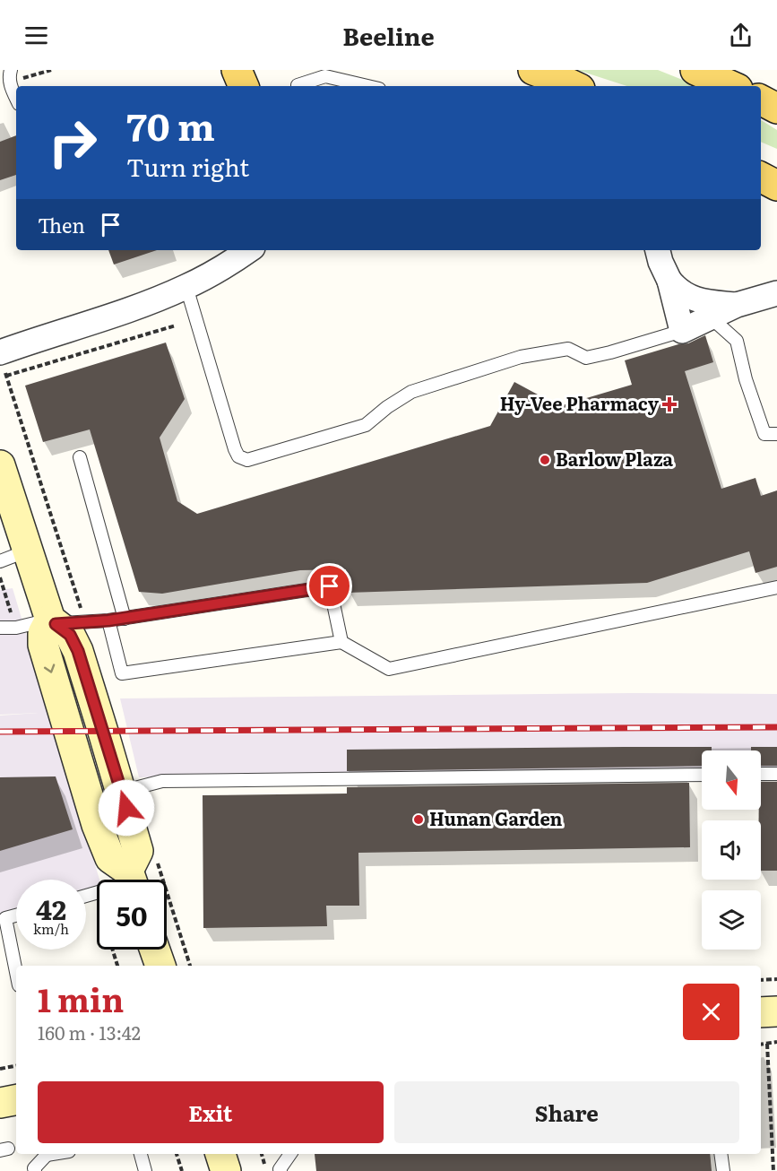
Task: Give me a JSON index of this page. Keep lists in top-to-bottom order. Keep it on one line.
{"places":{"health":["Hy-Vee Pharmacy"],"other":["Barlow Plaza","Hunan Garden"]},"north":"bottom","page":{"header":"Beeline","turn":["70 m","Turn right"],"then":"Then","speed":"42 km/h","limit":"50","heading":["1 min","160 m · 13:42"],"buttons":["Exit","Share"]}}
